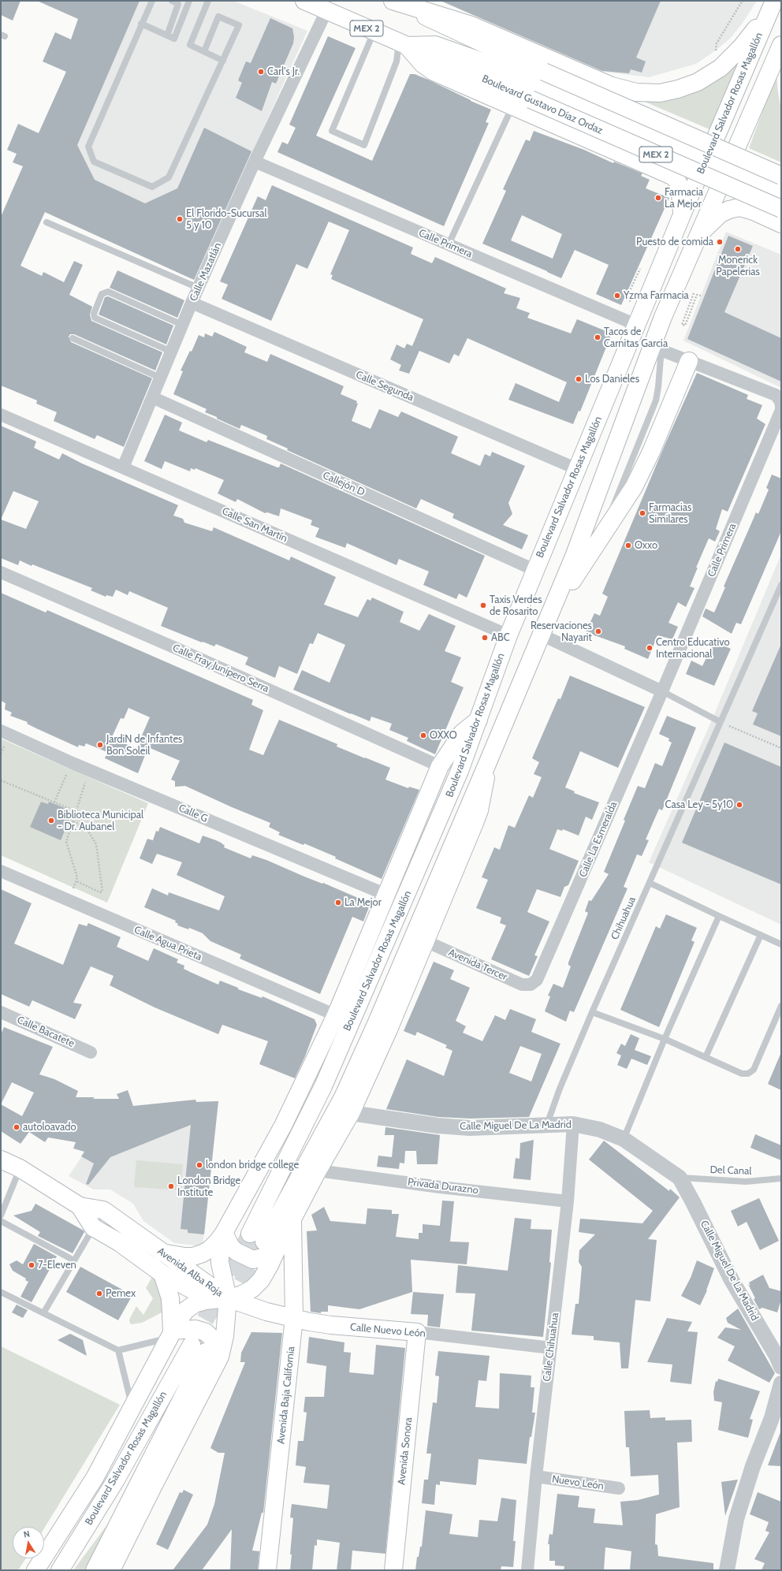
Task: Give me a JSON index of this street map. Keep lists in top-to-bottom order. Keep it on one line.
{"streets":{"main road":["MEX 2","Boulevard Salvador Rosas Magallón","Boulevard Gustavo Díaz Ordaz","Avenida Alba Roja","Calle Nuevo León","Avenida Baja California","Avenida Sonora"],"street":["Calle Primera","Calle Mazatlán","Calle Segunda","Callejón D","Calle San Martín","Calle Fray Junípero Serra","Calle G","Calle La Esmeralda","Calle Agua Prieta","Avenida Tercer","Calle Bacatete","Calle Miguel De La Madrid","Privada Durazno","Calle Chihuahua","Nuevo León"],"lane":["Chihuahua","Del Canal"]},"crossings":[["Boulevard Salvador Rosas Magallón","Calle Primera"],["Boulevard Salvador Rosas Magallón","Calle Segunda"],["Boulevard Salvador Rosas Magallón","Callejón D"],["Boulevard Salvador Rosas Magallón","Calle San Martín"],["Boulevard Gustavo Díaz Ordaz","Calle Mazatlán"],["Calle Primera","Calle Mazatlán"],["Calle Primera","Calle La Esmeralda"],["Calle Mazatlán","Calle Segunda"],["Calle Mazatlán","Callejón D"],["Calle Mazatlán","Calle San Martín"],["Calle La Esmeralda","Avenida Tercer"],["Chihuahua","Calle Miguel De La Madrid"],["Calle Miguel De La Madrid","Del Canal"],["Calle Miguel De La Madrid","Calle Chihuahua"],["Privada Durazno","Calle Chihuahua"],["Avenida Alba Roja","Calle Nuevo León"],["Calle Nuevo León","Calle Chihuahua"],["Calle Nuevo León","Avenida Baja California"],["Calle Nuevo León","Avenida Sonora"],["Calle Chihuahua","Nuevo León"]],"places":["Carl's Jr.","Farmacia La Mejor","El Florido-Sucursal 5 y 10","Puesto de comida","Monerick Papelerias","Yzma Farmacia","Tacos de Carnitas Garcia","Los Danieles","Farmacias Similares","Oxxo","Taxis Verdes de Rosarito","Reservaciones Nayarit","ABC","Centro Educativo Internacional","OXXO","JardiN de Infantes Bon Soleil","Casa Ley - 5y10","Biblioteca Municipal - Dr. Aubanel","La Mejor","autoloavado","london bridge college","London Bridge Institute","7-Eleven","Pemex"],"north":"top"}
